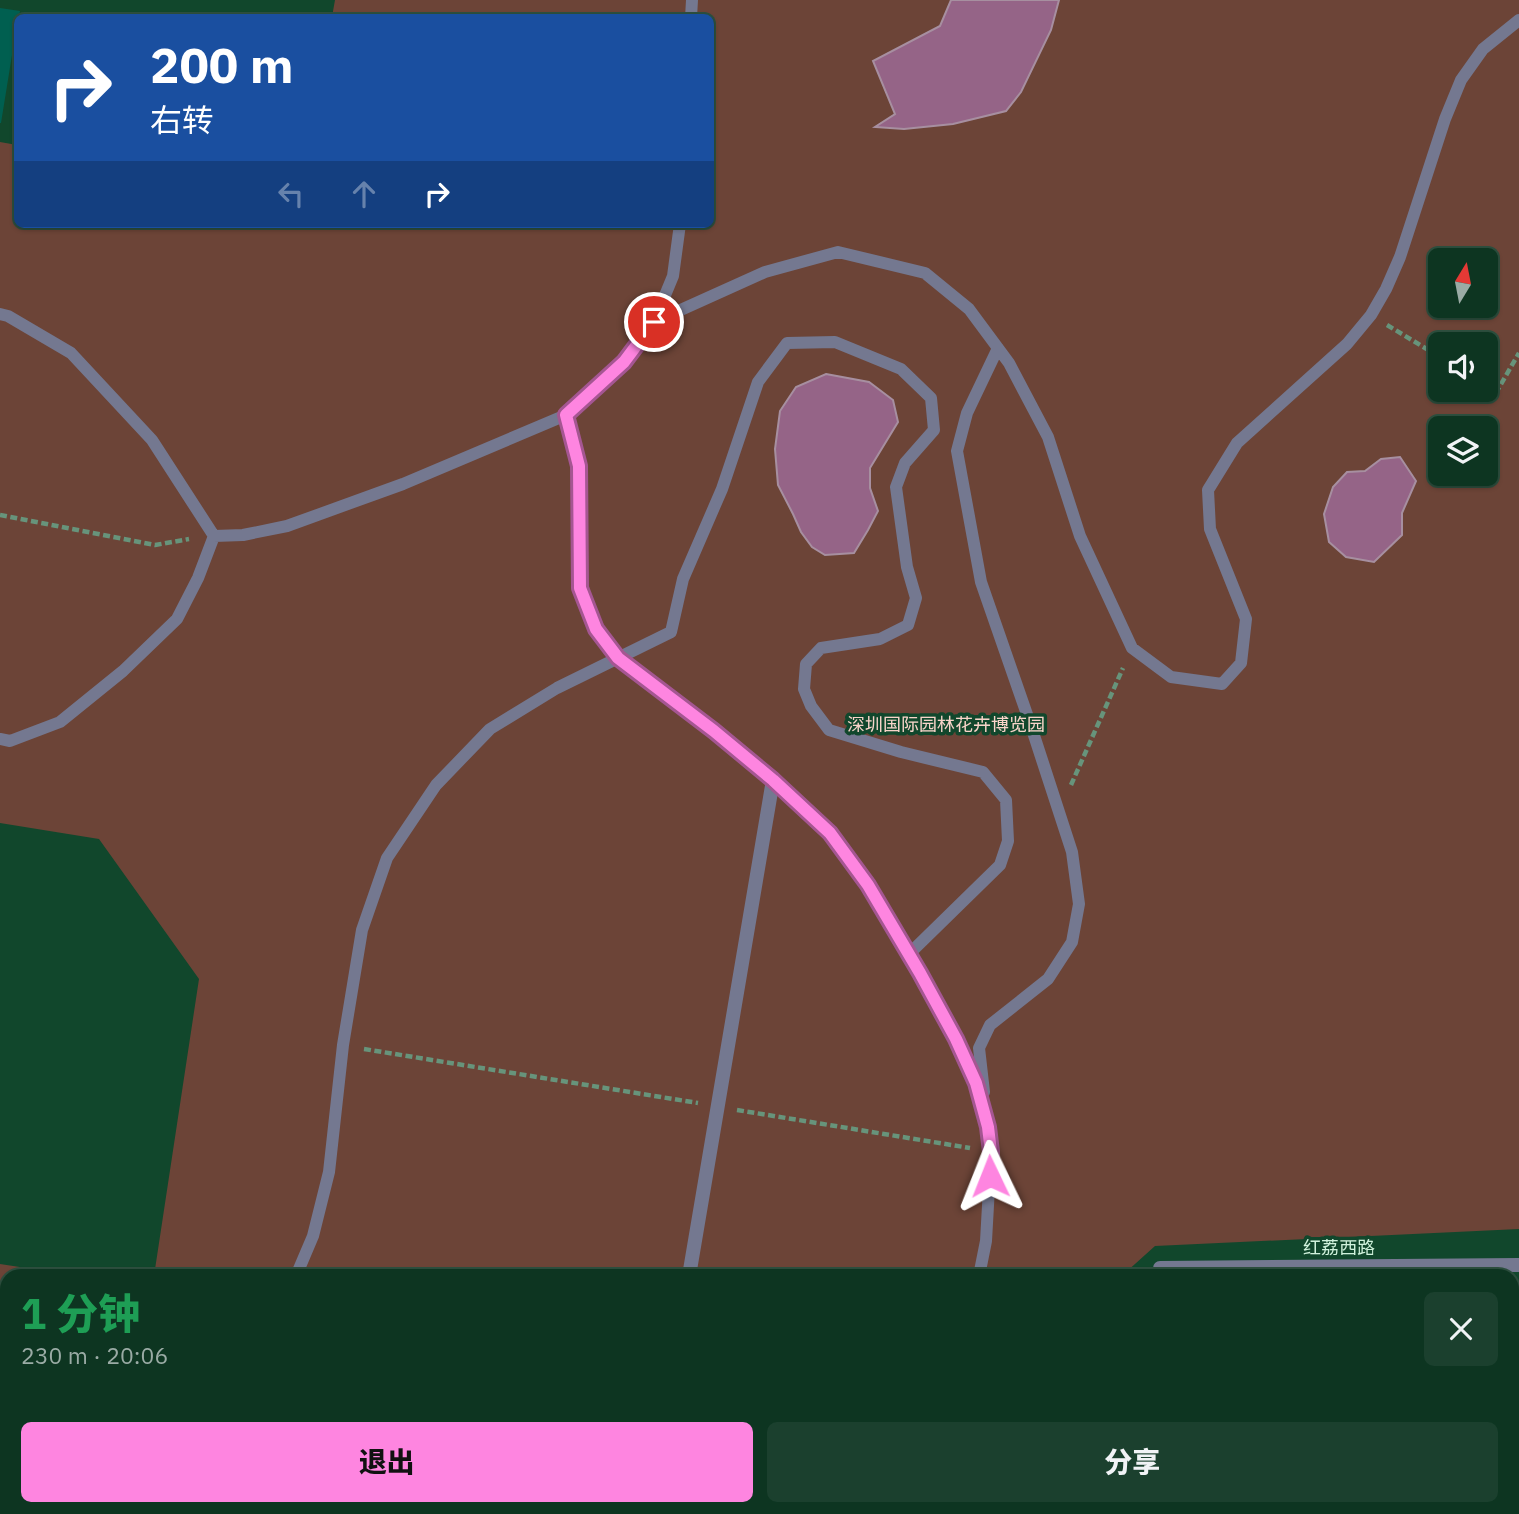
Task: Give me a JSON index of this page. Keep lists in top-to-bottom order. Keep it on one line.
{"streets":{"street":["红荔西路"]},"parks":["深圳国际园林花卉博览园"],"north":"top","page":{"turn":["200 m","右转"],"heading":["1 分钟","230 m · 20:06"],"buttons":["退出","分享"]}}
